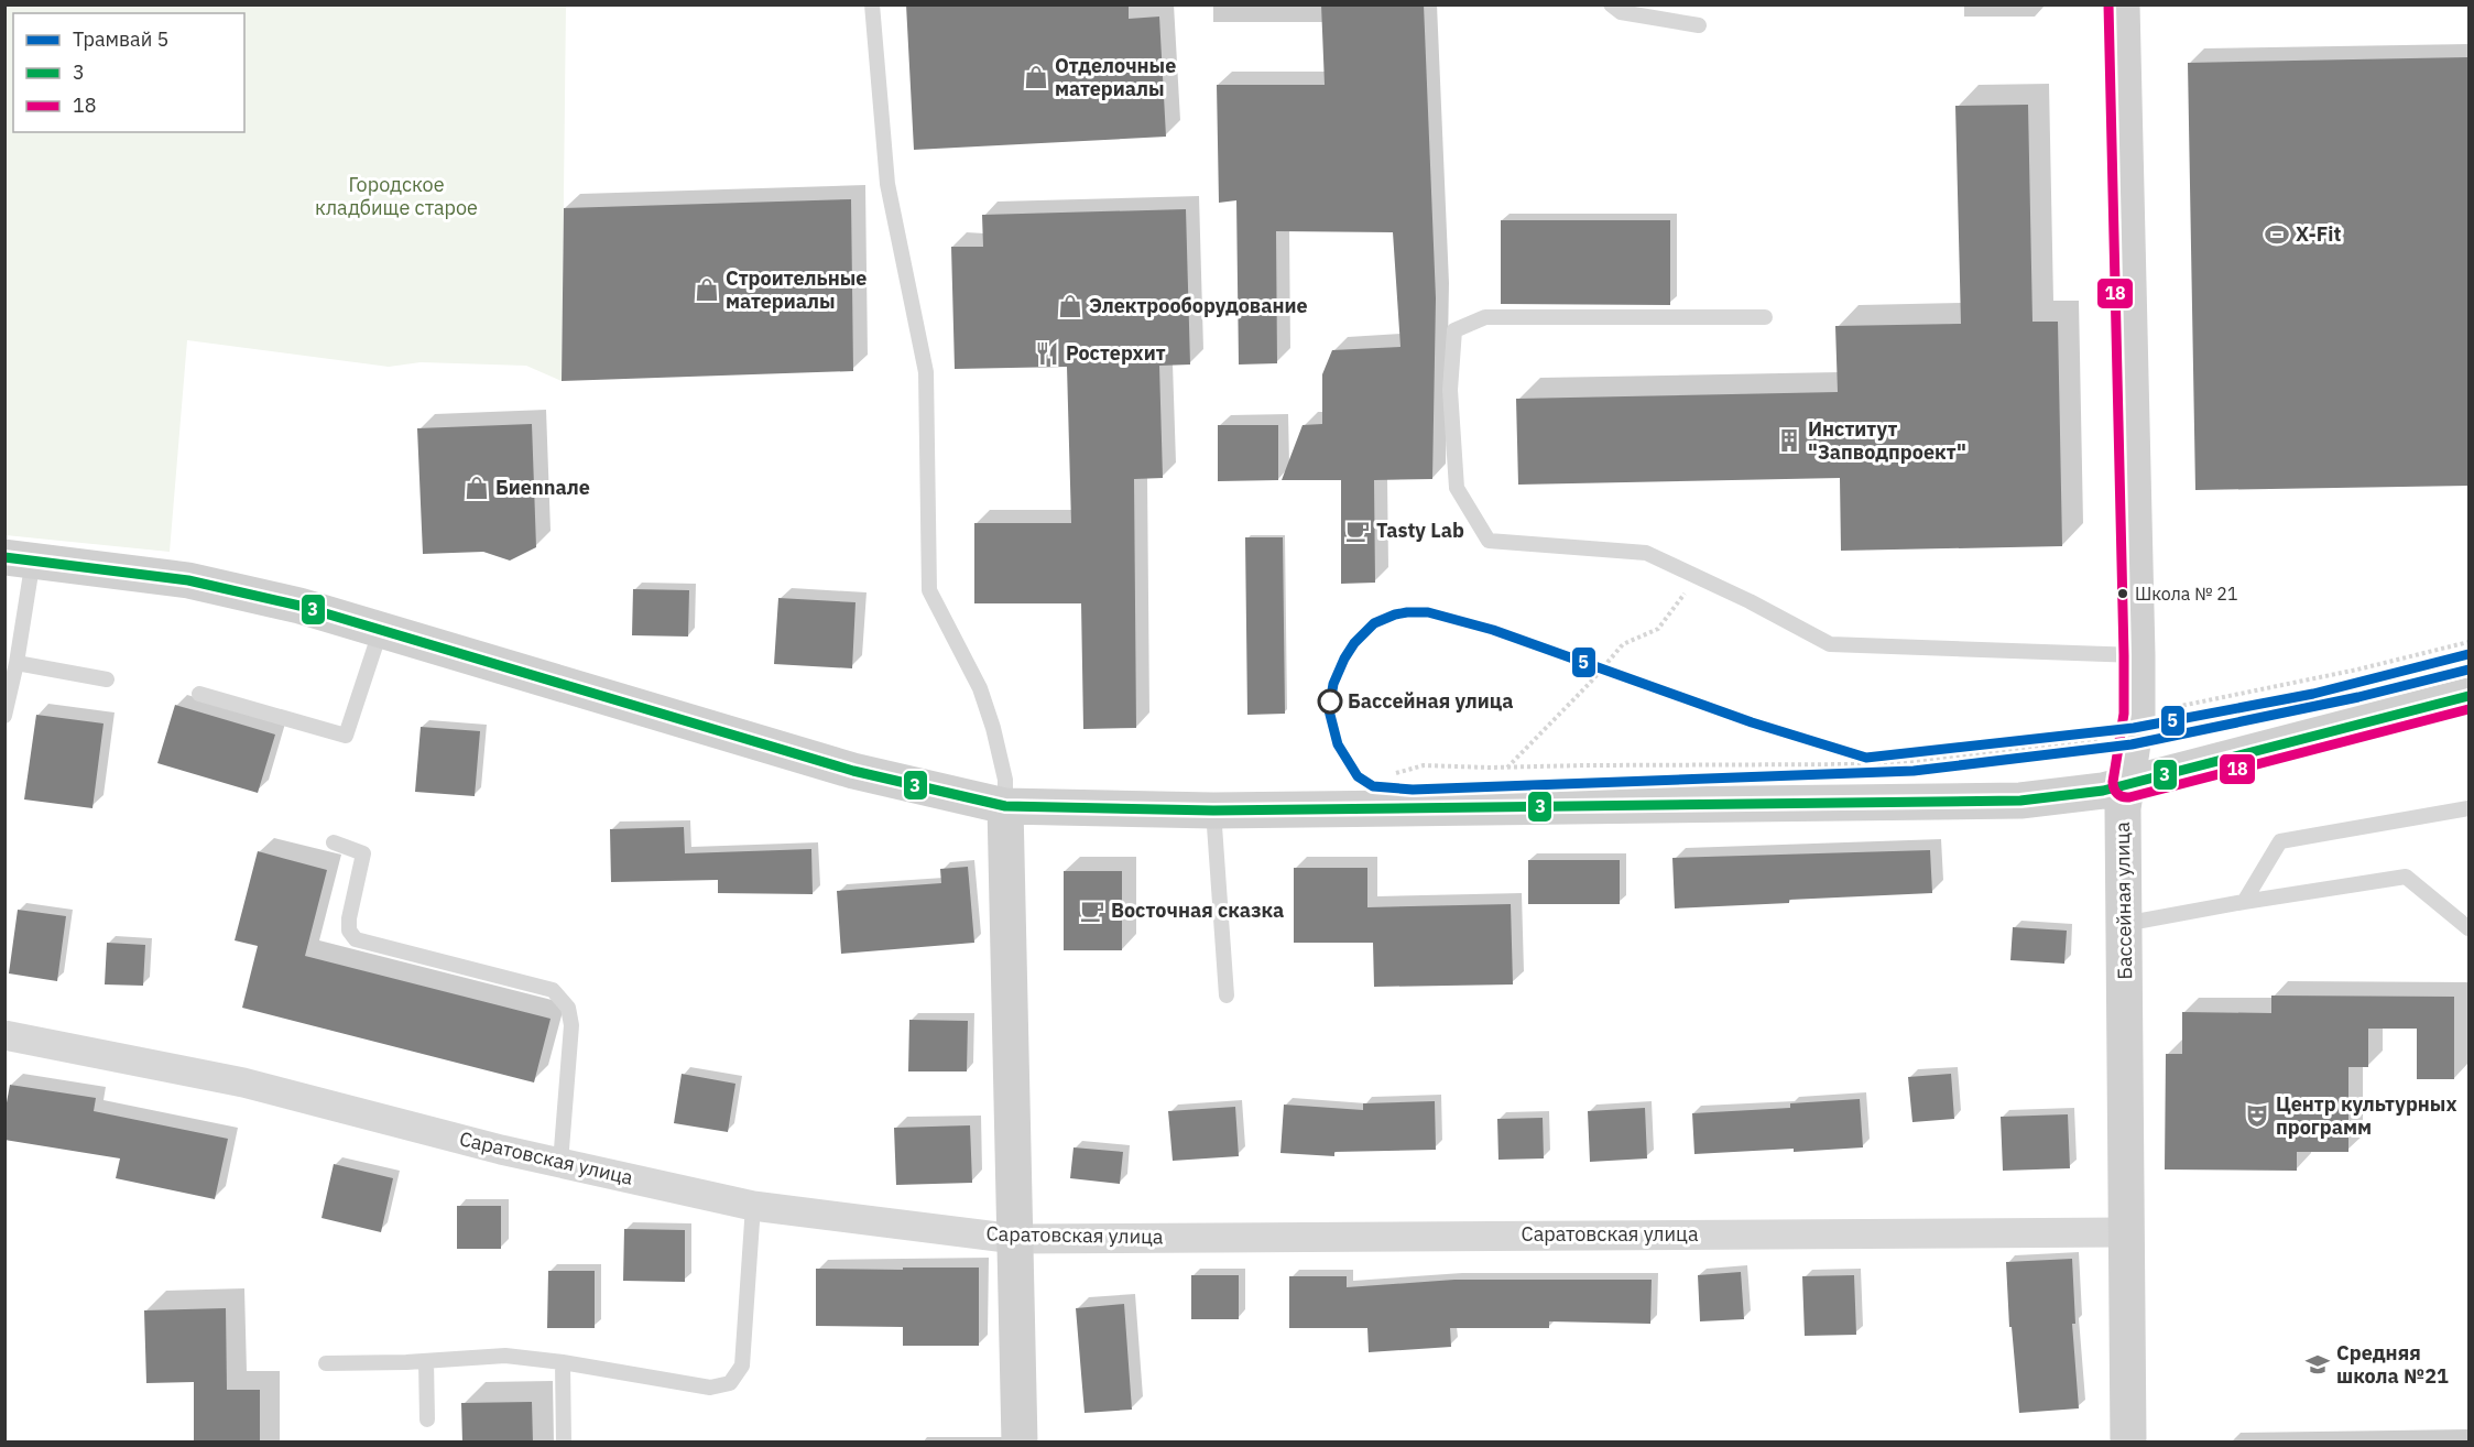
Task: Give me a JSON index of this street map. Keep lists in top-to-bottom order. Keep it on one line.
{"streets":{"main road":["Бассейная улица"],"street":["Саратовская улица"]},"crossings":[["Бассейная улица","Саратовская улица"]],"parks":["Городское кладбище старое"],"places":{"shop":["Отделочные материалы","Строительные материалы","Электрооборудование","Биеnnале"],"sports":["X-Fit"],"restaurant":["Ростерхит"],"building":["Институт \"Запводпроект\""],"cafe":["Tasty Lab","Восточная сказка"],"other":["Школа № 21","Бассейная улица"],"theatre":["Центр культурных программ"],"school or university":["Средняя школа №21"]},"lines":["transit line 18","transit line 3","tram line 5"],"legend":["Трамвай 5","3","18"]}
